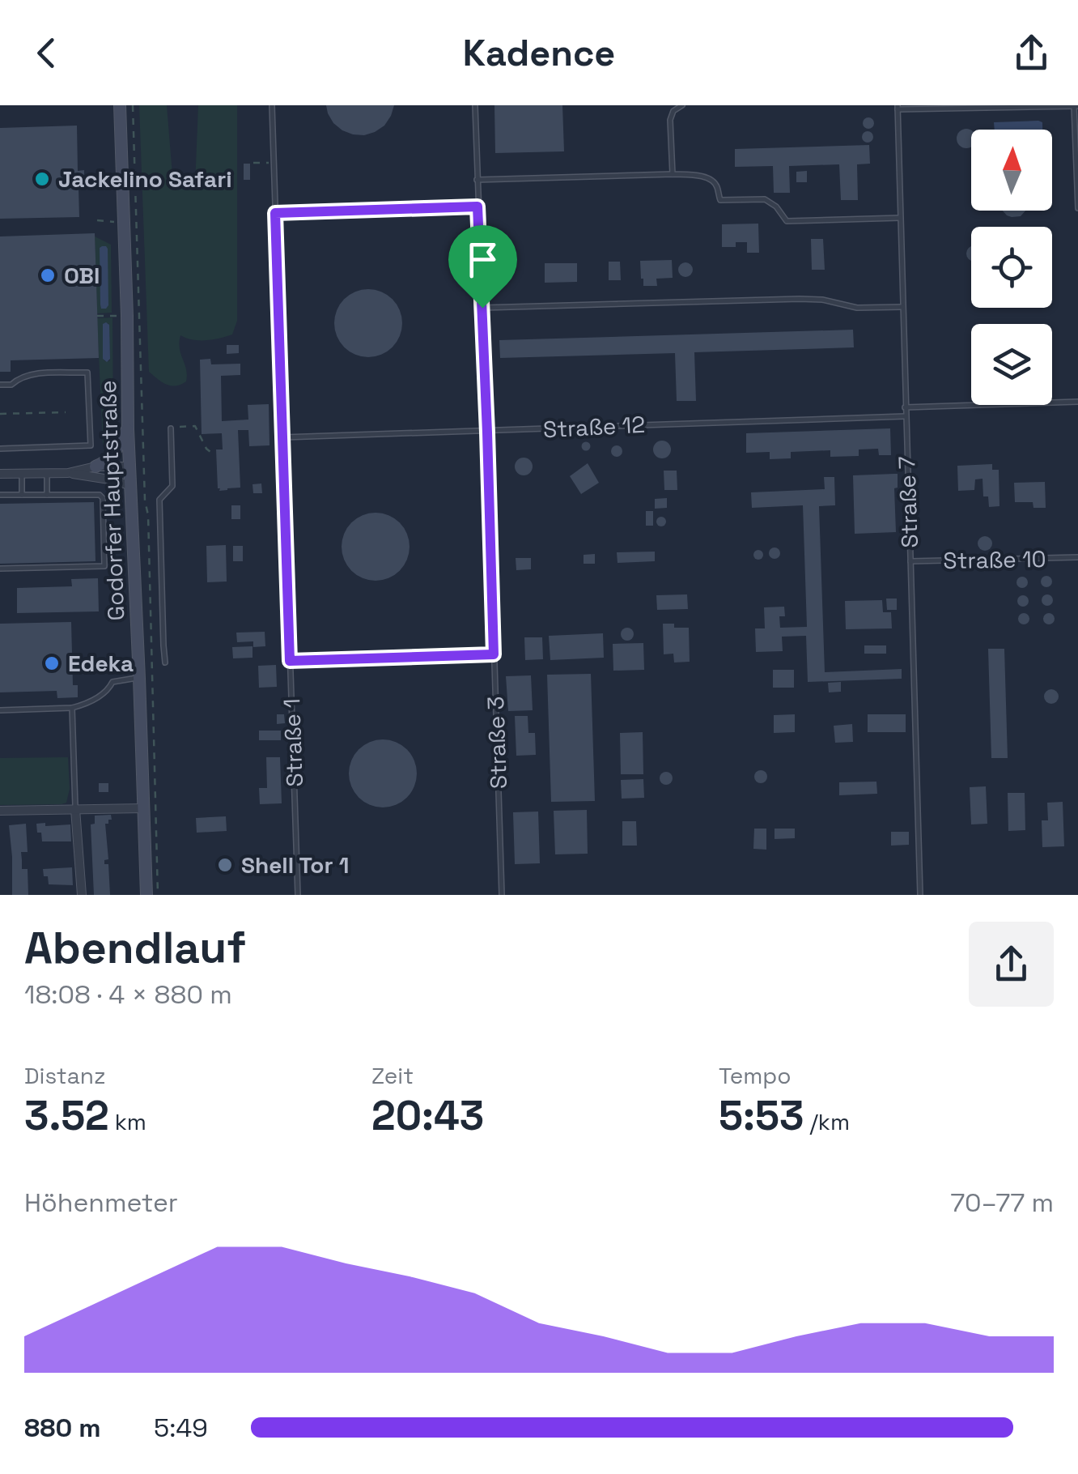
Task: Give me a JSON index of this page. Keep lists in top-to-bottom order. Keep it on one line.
{"streets":{"main road":["Godorfer Hauptstraße"],"lane":["Straße 12","Straße 7","Straße 10","Straße 1","Straße 3"]},"crossings":[["Straße 12","Straße 7"],["Straße 12","Straße 1"],["Straße 12","Straße 3"],["Straße 7","Straße 10"]],"places":["Jackelino Safari","OBI","Edeka","Shell Tor 1"],"north":"top","page":{"header":"Kadence","heading":["Abendlauf","18:08 · 4 × 880 m"],"stats":[["Distanz","3.52 km"],["Zeit","20:43"],["Tempo","5:53 /km"]],"chart":["Höhenmeter","70–77 m"],"list":[{"name":"880 m","note":"5:49"}]}}
